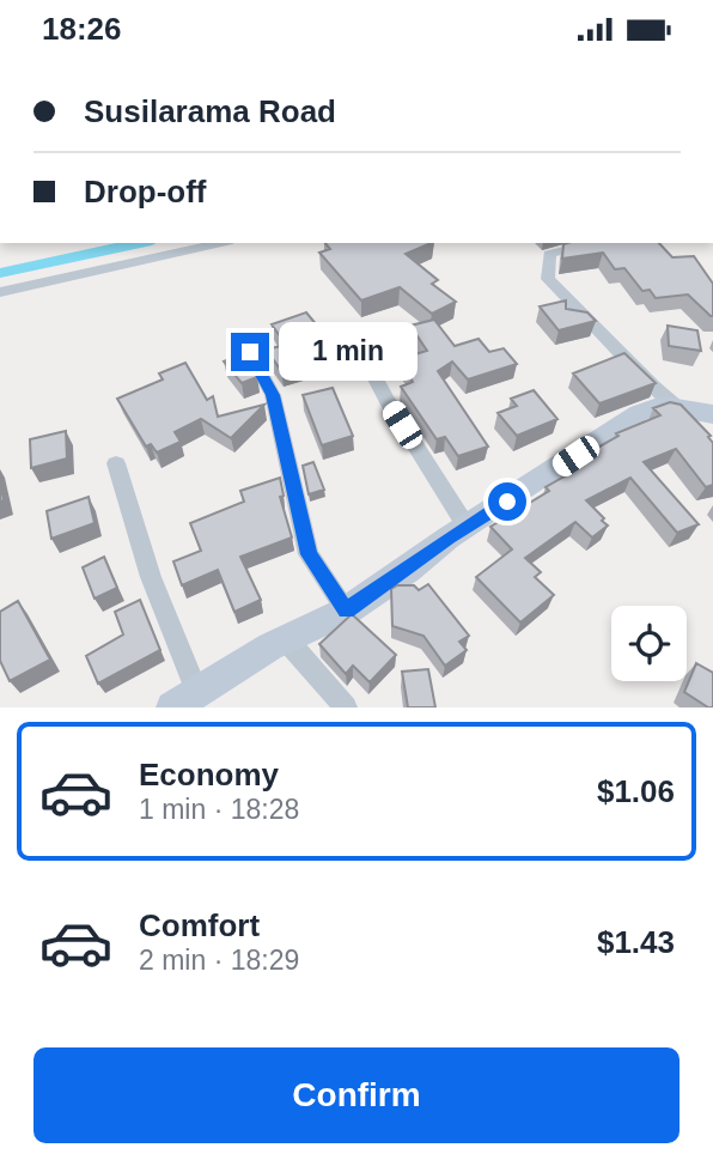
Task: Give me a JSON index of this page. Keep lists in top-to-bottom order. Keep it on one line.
{"page":{"status":"18:26","banner":["Susilarama Road","Drop-off"],"bubble":"1 min","list":[{"name":"Economy","note":"1 min · 18:28","value":"$1.06"},{"name":"Comfort","note":"2 min · 18:29","value":"$1.43"}],"buttons":"Confirm"}}
